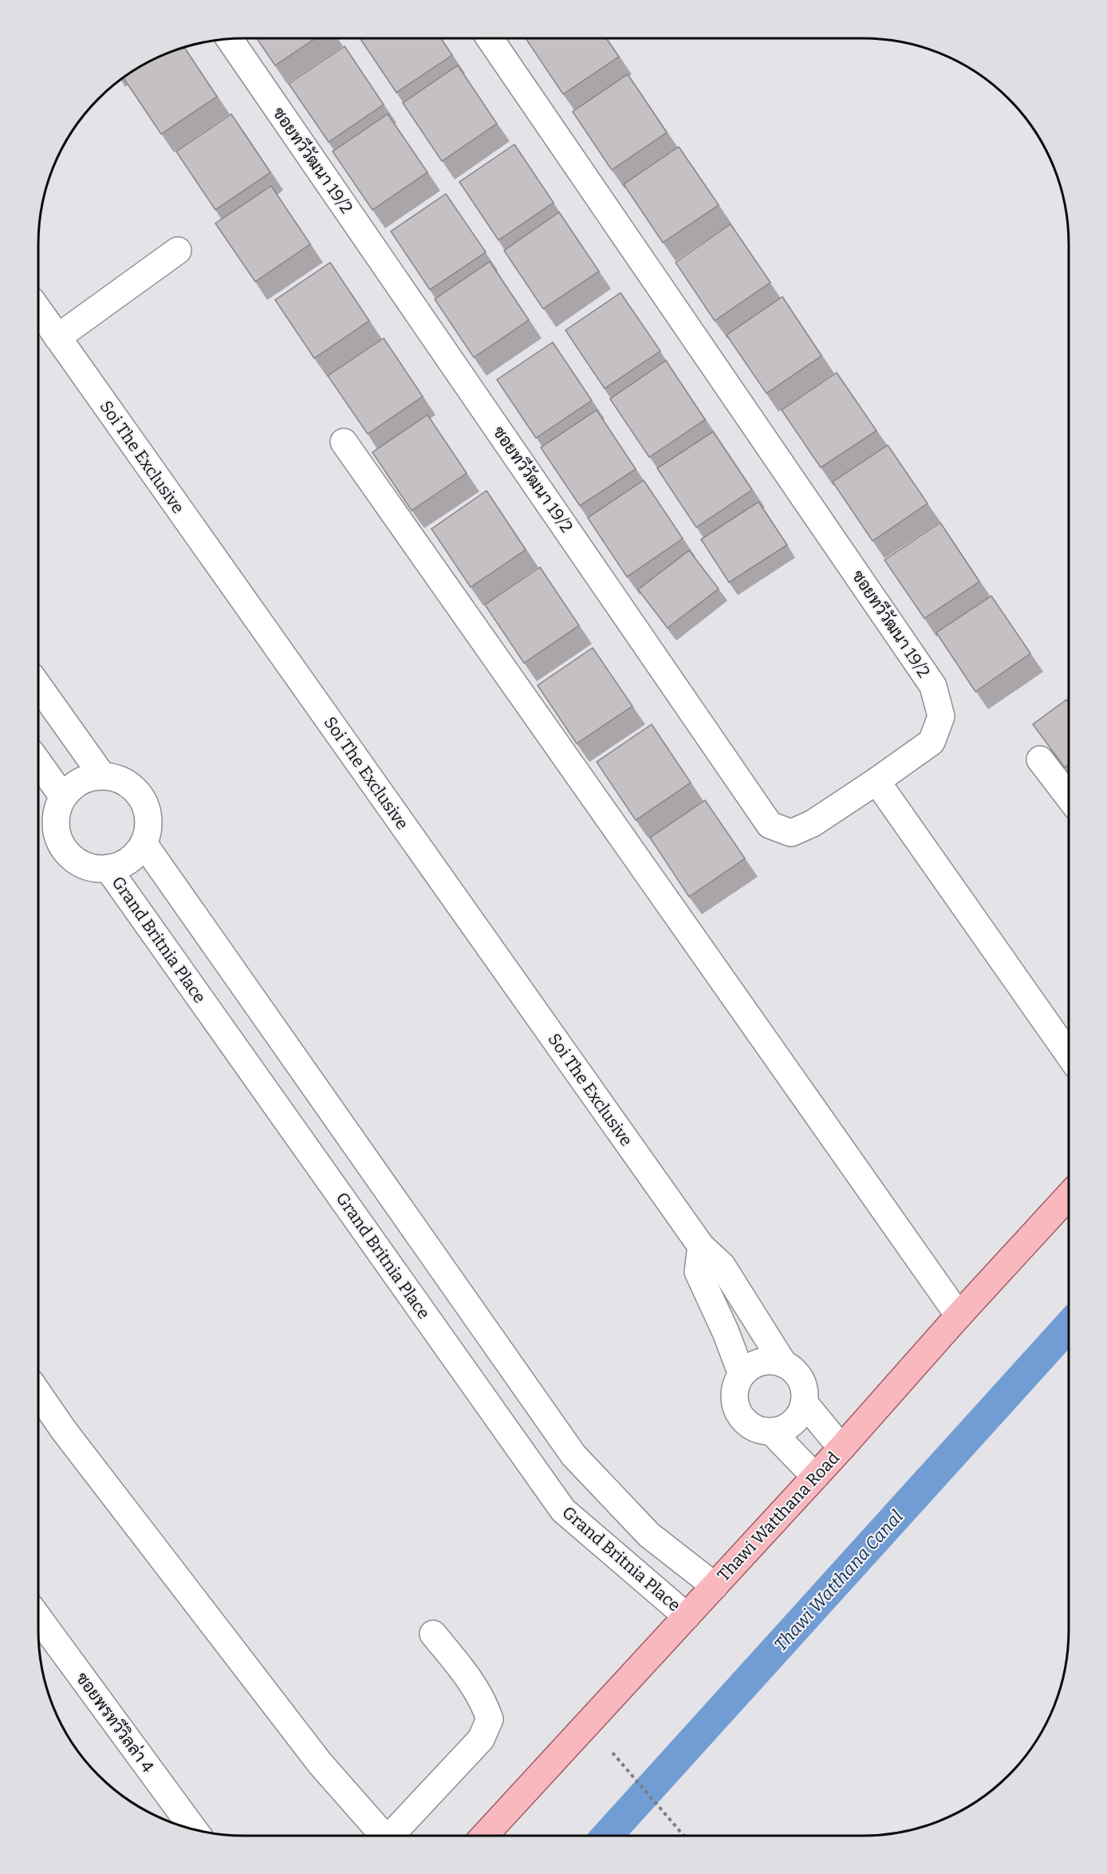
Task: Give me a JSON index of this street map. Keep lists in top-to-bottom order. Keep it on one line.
{"streets":{"main road":["Thawi Watthana Road"],"street":["ซอยทวีวัฒนา 19/2","Soi The Exclusive","Grand Britnia Place","ซอยพรทวีวิลล่า 4"]},"crossings":[["Grand Britnia Place","Thawi Watthana Road"]],"water":["Thawi Watthana Canal"]}
